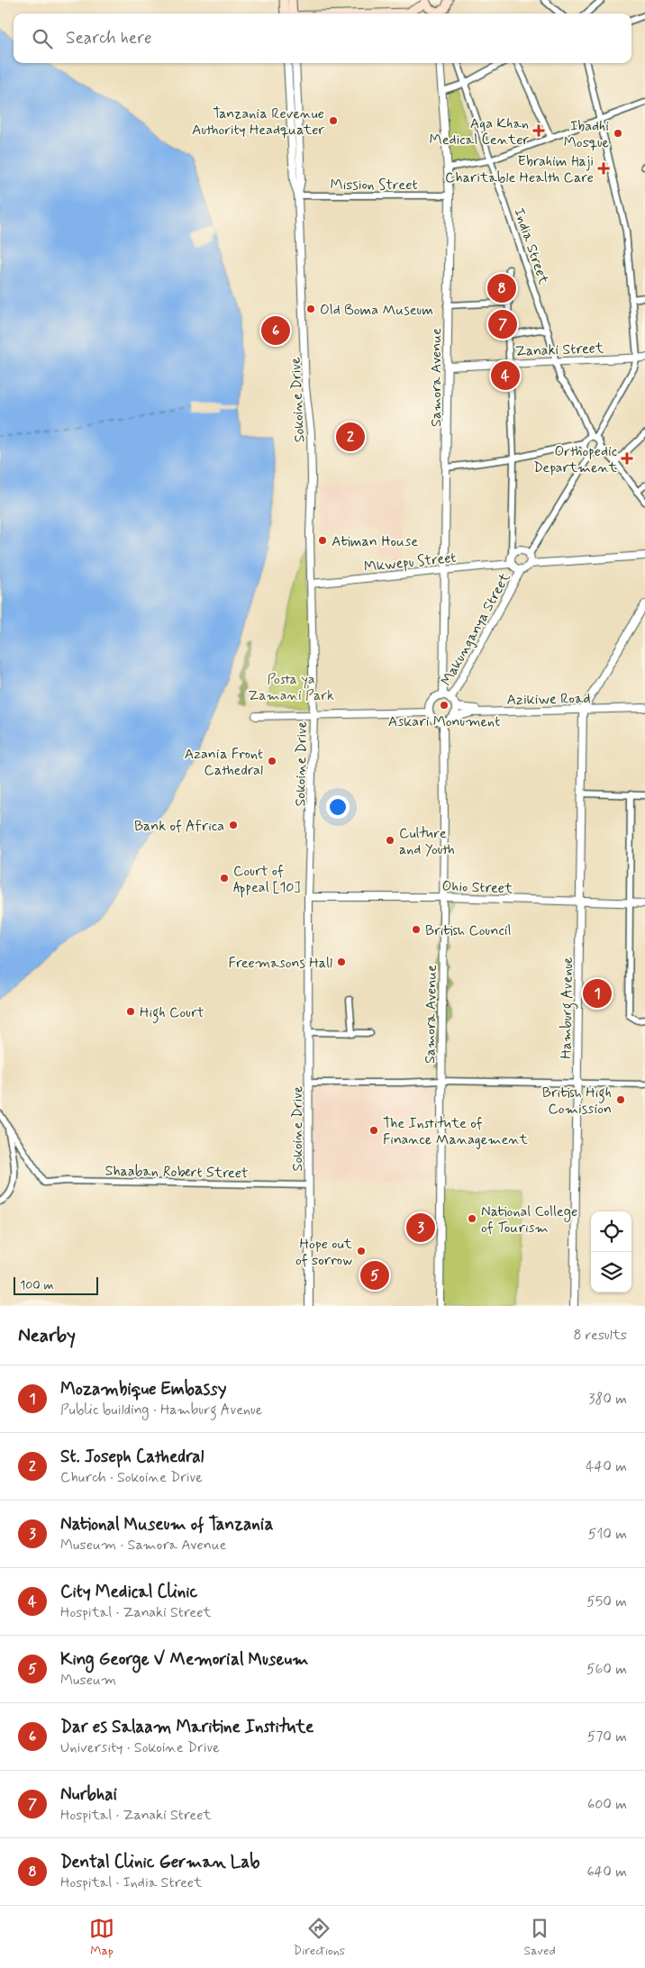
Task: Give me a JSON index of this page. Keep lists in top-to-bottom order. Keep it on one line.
{"streets":{"street":["Mission Street","India Street","Zanaki Street","Samora Avenue","Sokoine Drive","Mkwepu Street","Makunganya Street","Azikiwe Road","Ohio Street","Hamburg Avenue","Shaaban Robert Street"]},"crossings":[["Mission Street","Samora Avenue"],["Mission Street","Sokoine Drive"],["India Street","Zanaki Street"],["Zanaki Street","Samora Avenue"],["Samora Avenue","Mkwepu Street"],["Samora Avenue","Makunganya Street"],["Samora Avenue","Azikiwe Road"],["Samora Avenue","Ohio Street"],["Sokoine Drive","Mkwepu Street"],["Sokoine Drive","Ohio Street"],["Sokoine Drive","Shaaban Robert Street"],["Mkwepu Street","Makunganya Street"],["Makunganya Street","Azikiwe Road"],["Azikiwe Road","Hamburg Avenue"],["Ohio Street","Hamburg Avenue"]],"parks":["Posta ya Zamani Park"],"places":{"other":["Tanzania Revenue Authority Headquater","Ibadhi Mosque","Old Boma Museum","Atiman House","Askari Monument","Azania Front Cathedral","Bank of Africa","Culture and Youth","Court of Appeal [10]","British Council","Freemasons Hall","High Court","British High Comission","The Institute of Finance Management","National College of Tourism","Hope out of sorrow"],"health":["Aga Khan Medical Center","Ebrahim Haji Charitable Health Care","Orthopedic Department"]},"scale_bar":"100 m","page":{"search":"Search here","pins":["8","7","6","4","2","1","3","5"],"scale":"100 m","heading":["Nearby","8 results"],"list":[{"mark":"1","name":"Mozambique Embassy","note":"Public building · Hamburg Avenue","value":"380 m"},{"mark":"2","name":"St. Joseph Cathedral","note":"Church · Sokoine Drive","value":"440 m"},{"mark":"3","name":"National Museum of Tanzania","note":"Museum · Samora Avenue","value":"510 m"},{"mark":"4","name":"City Medical Clinic","note":"Hospital · Zanaki Street","value":"550 m"},{"mark":"5","name":"King George V Memorial Museum","note":"Museum","value":"560 m"},{"mark":"6","name":"Dar es Salaam Maritine Institute","note":"University · Sokoine Drive","value":"570 m"},{"mark":"7","name":"Nurbhai","note":"Hospital · Zanaki Street","value":"600 m"},{"mark":"8","name":"Dental Clinic German Lab","note":"Hospital · India Street","value":"640 m"}],"nav":["Map","Directions","Saved"]}}
